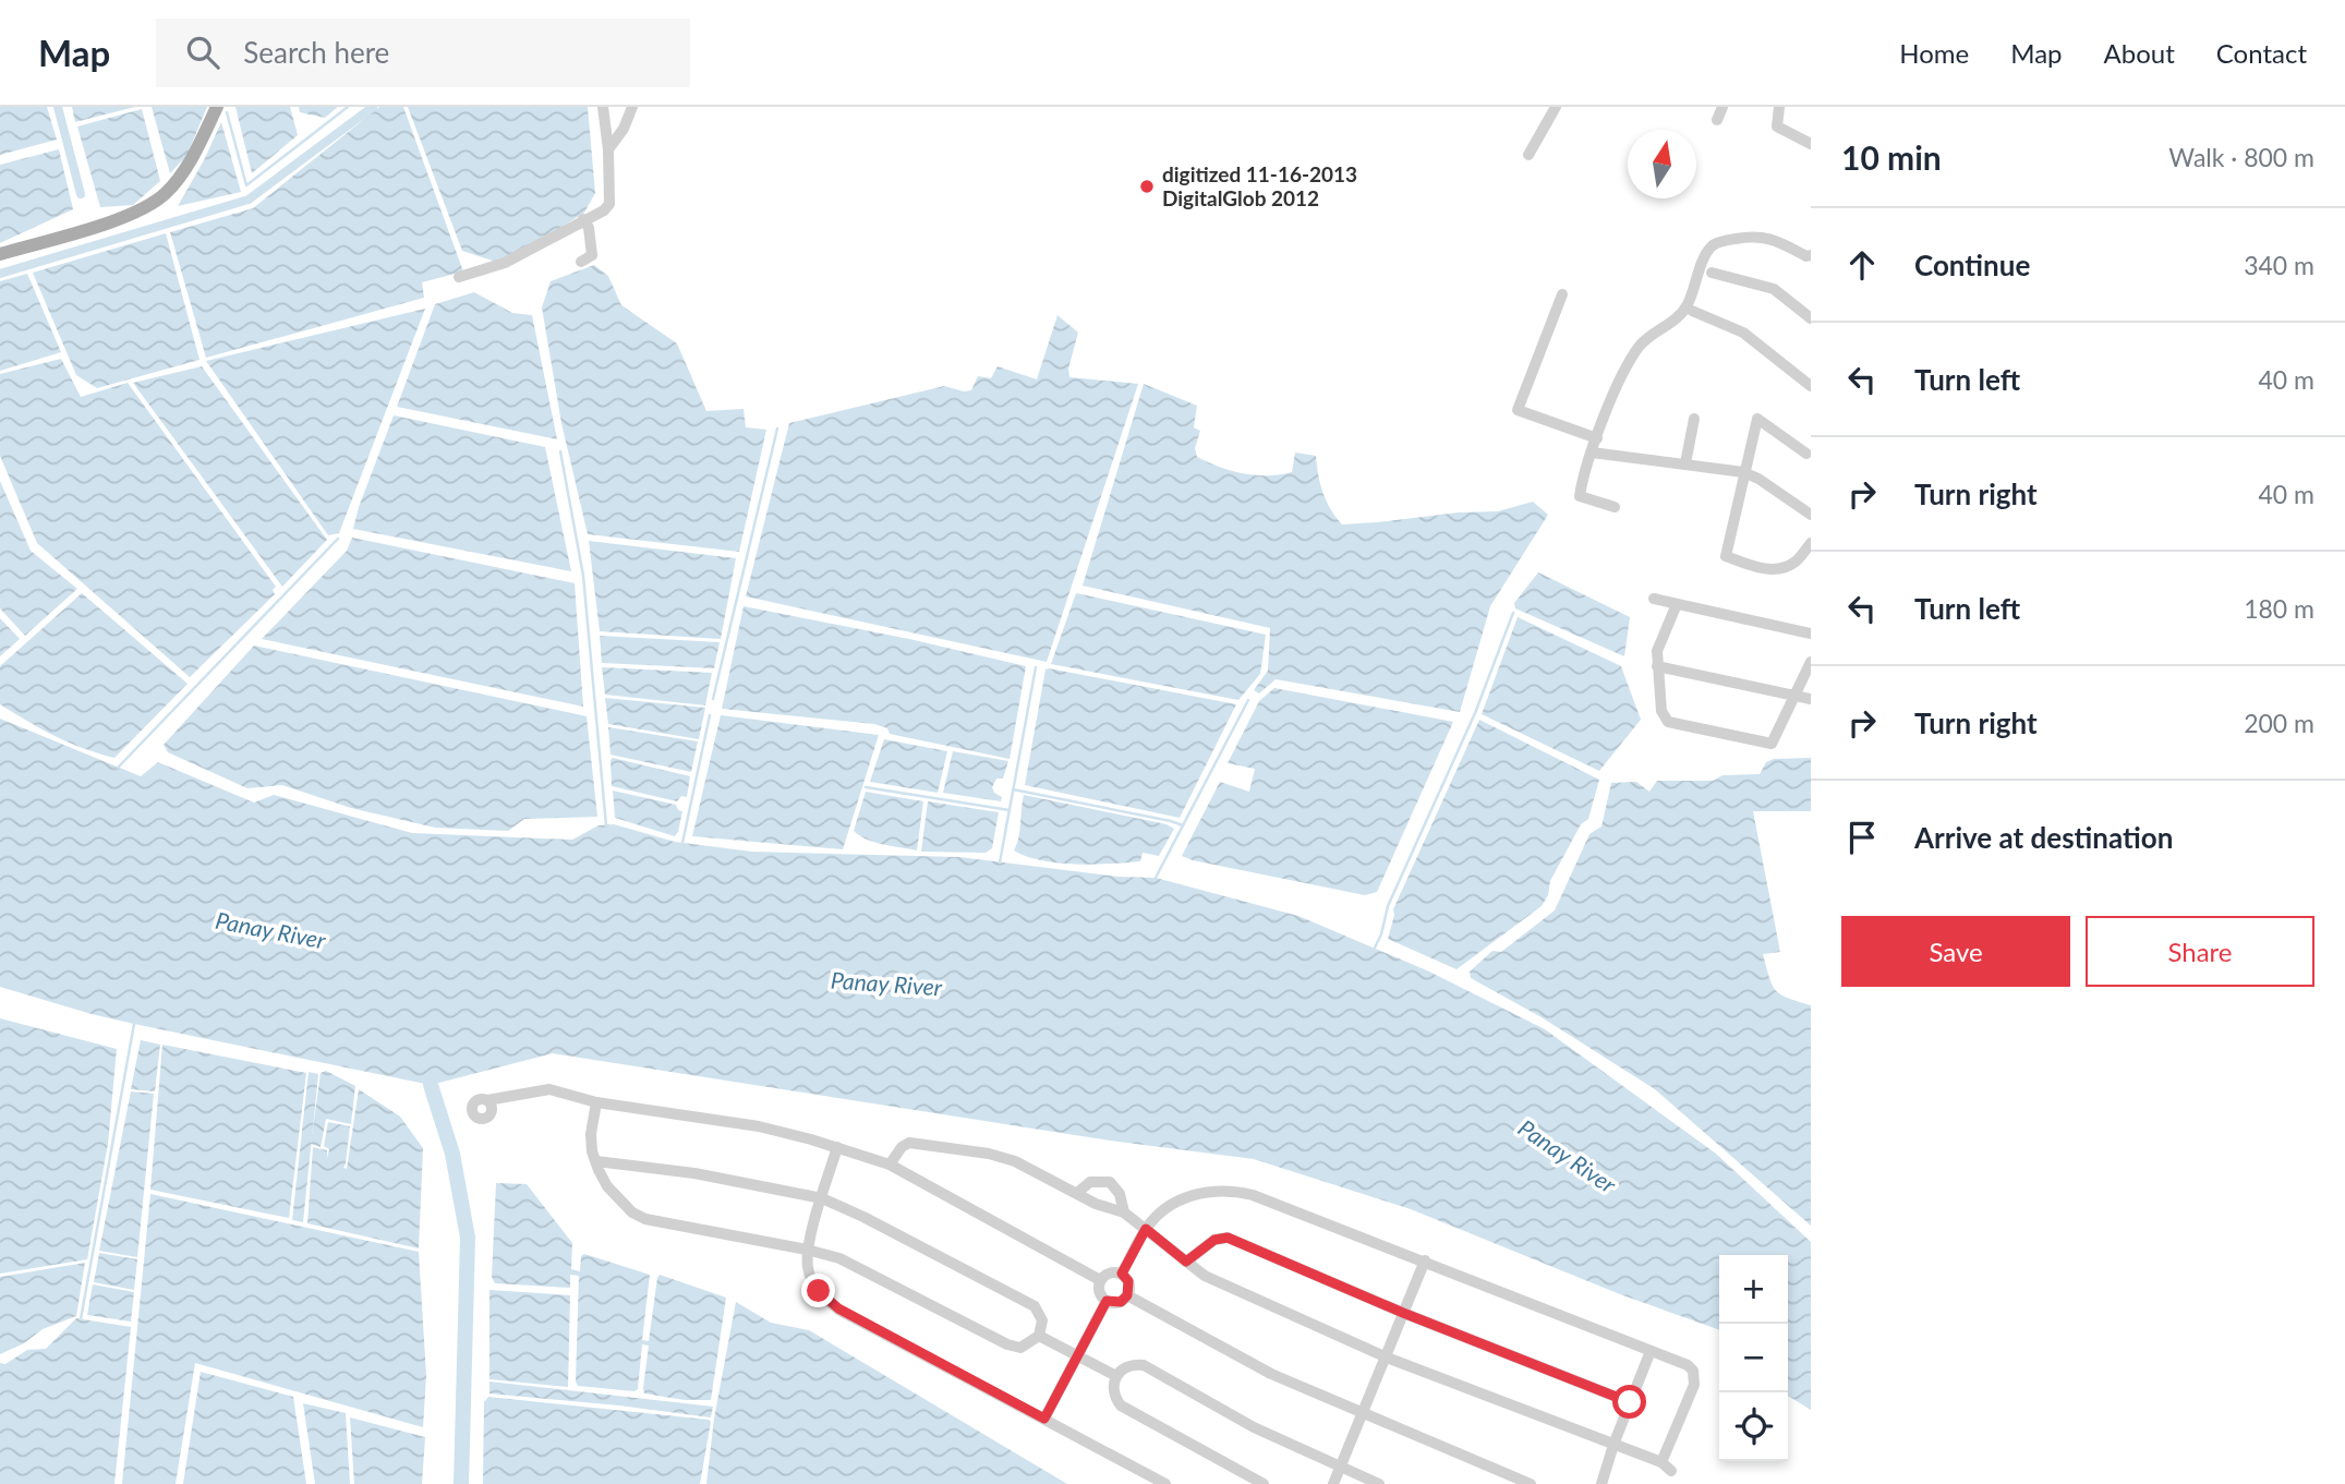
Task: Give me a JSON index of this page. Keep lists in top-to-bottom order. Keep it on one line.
{"water":["Panay River"],"places":["digitized 11-16-2013 DigitalGlob 2012"],"north":"top","page":{"header":"Map","search":"Search here","nav":["Home","Map","About","Contact"],"heading":["10 min","Walk · 800 m"],"list":[["Continue","340 m"],["Turn left","40 m"],["Turn right","40 m"],["Turn left","180 m"],["Turn right","200 m"],"Arrive at destination"],"buttons":["Save","Share"],"map_buttons":["+","−"]}}
